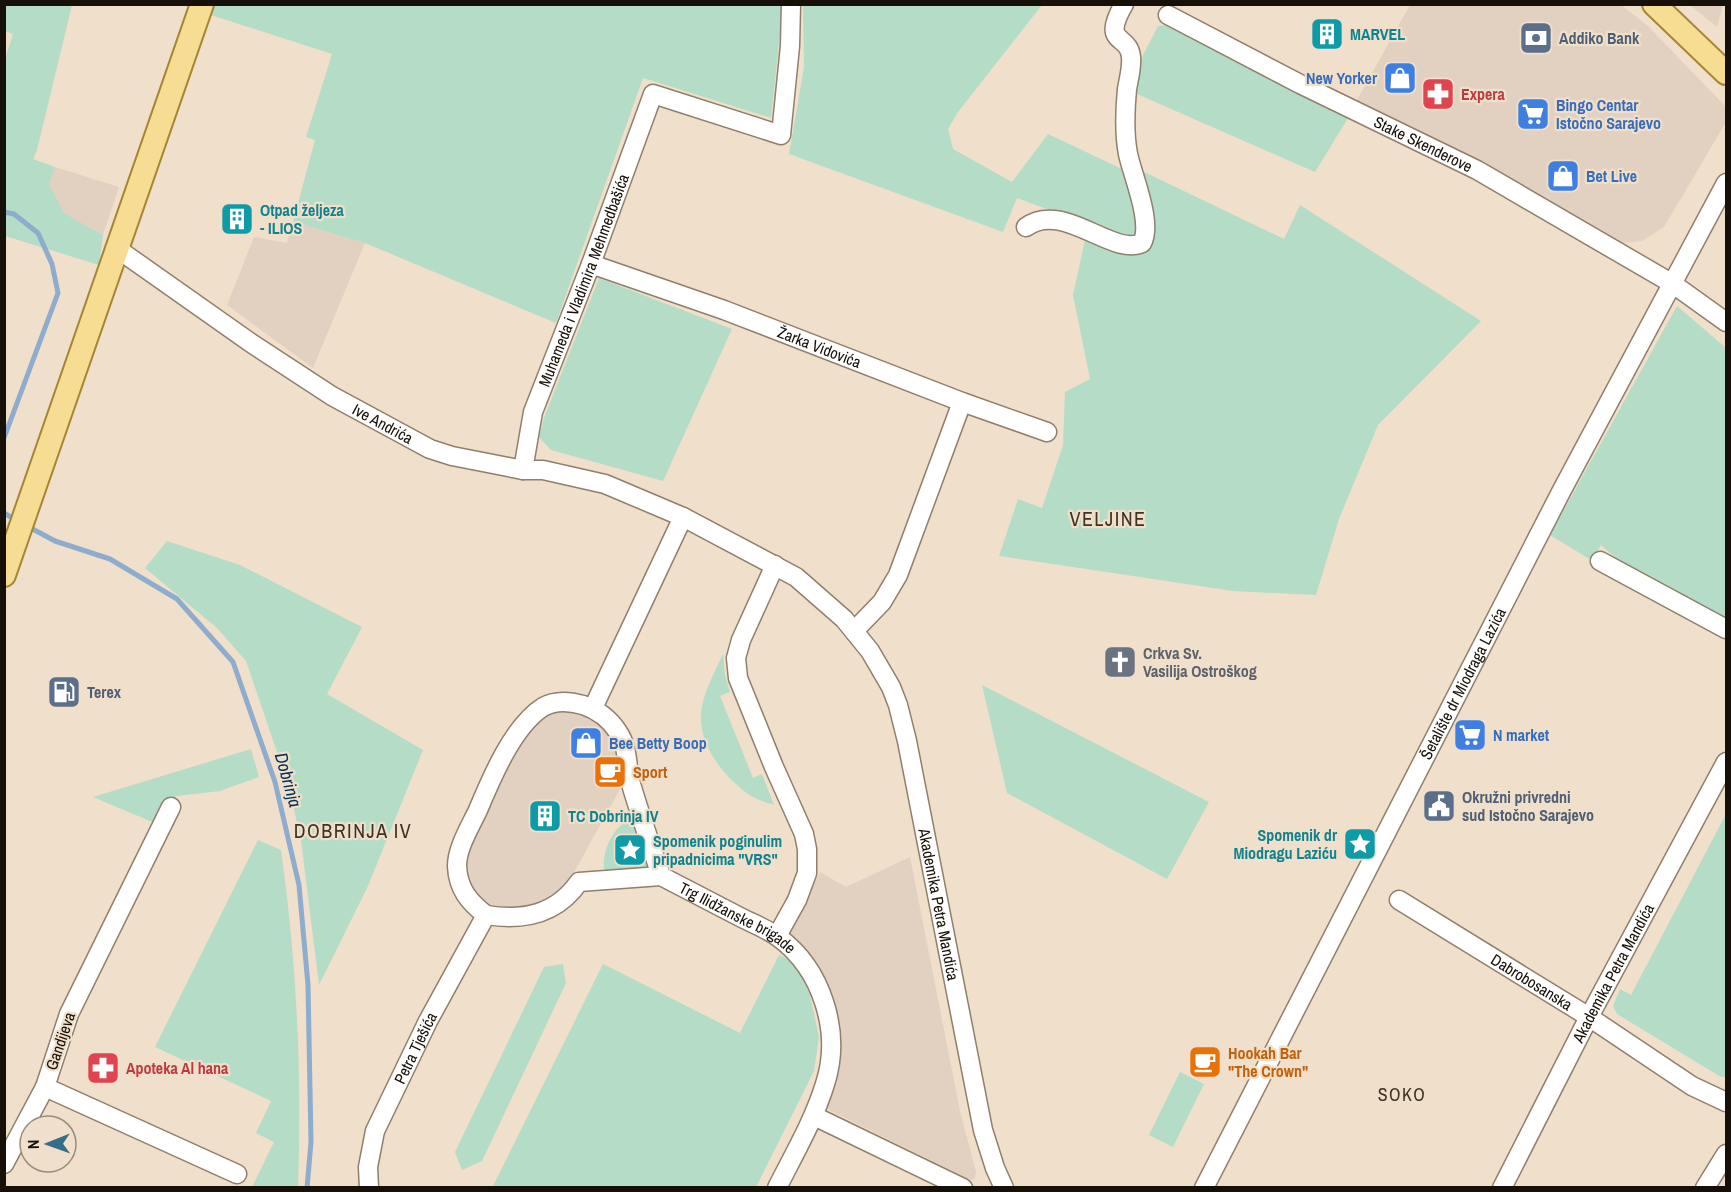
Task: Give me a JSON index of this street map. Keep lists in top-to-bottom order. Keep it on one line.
{"streets":{"street":["Stake Skenderove","Muhameda i Vladimira Mehmedbašića","Žarka Vidovića","Ive Andrića","Šetalište dr Miodraga Lazića","Akademika Petra Mandića","Trg Ilidžanske brigade","Dabrobosanska","Gandijeva","Petra Tješića"]},"crossings":[["Stake Skenderove","Šetalište dr Miodraga Lazića"],["Muhameda i Vladimira Mehmedbašića","Žarka Vidovića"],["Muhameda i Vladimira Mehmedbašića","Ive Andrića"],["Ive Andrića","Akademika Petra Mandića"],["Akademika Petra Mandića","Dabrobosanska"]],"districts":["VELJINE","DOBRINJA IV","SOKO"],"water":["Dobrinja"],"places":{"building":["MARVEL","Otpad željeza - ILIOS","TC Dobrinja IV"],"bank":["Addiko Bank"],"shop":["New Yorker","Bet Live","Bee Betty Boop"],"pharmacy":["Expera","Apoteka Al hana"],"supermarket":["Bingo Centar Istočno Sarajevo","N market"],"church":["Crkva Sv. Vasilija Ostroškog"],"fuel station":["Terex"],"cafe":["Sport","Hookah Bar \"The Crown\""],"public building":["Okružni privredni sud Istočno Sarajevo"],"place":["Spomenik dr Miodragu Laziću","Spomenik poginulim pripadnicima \"VRS\""]},"north":"left"}
